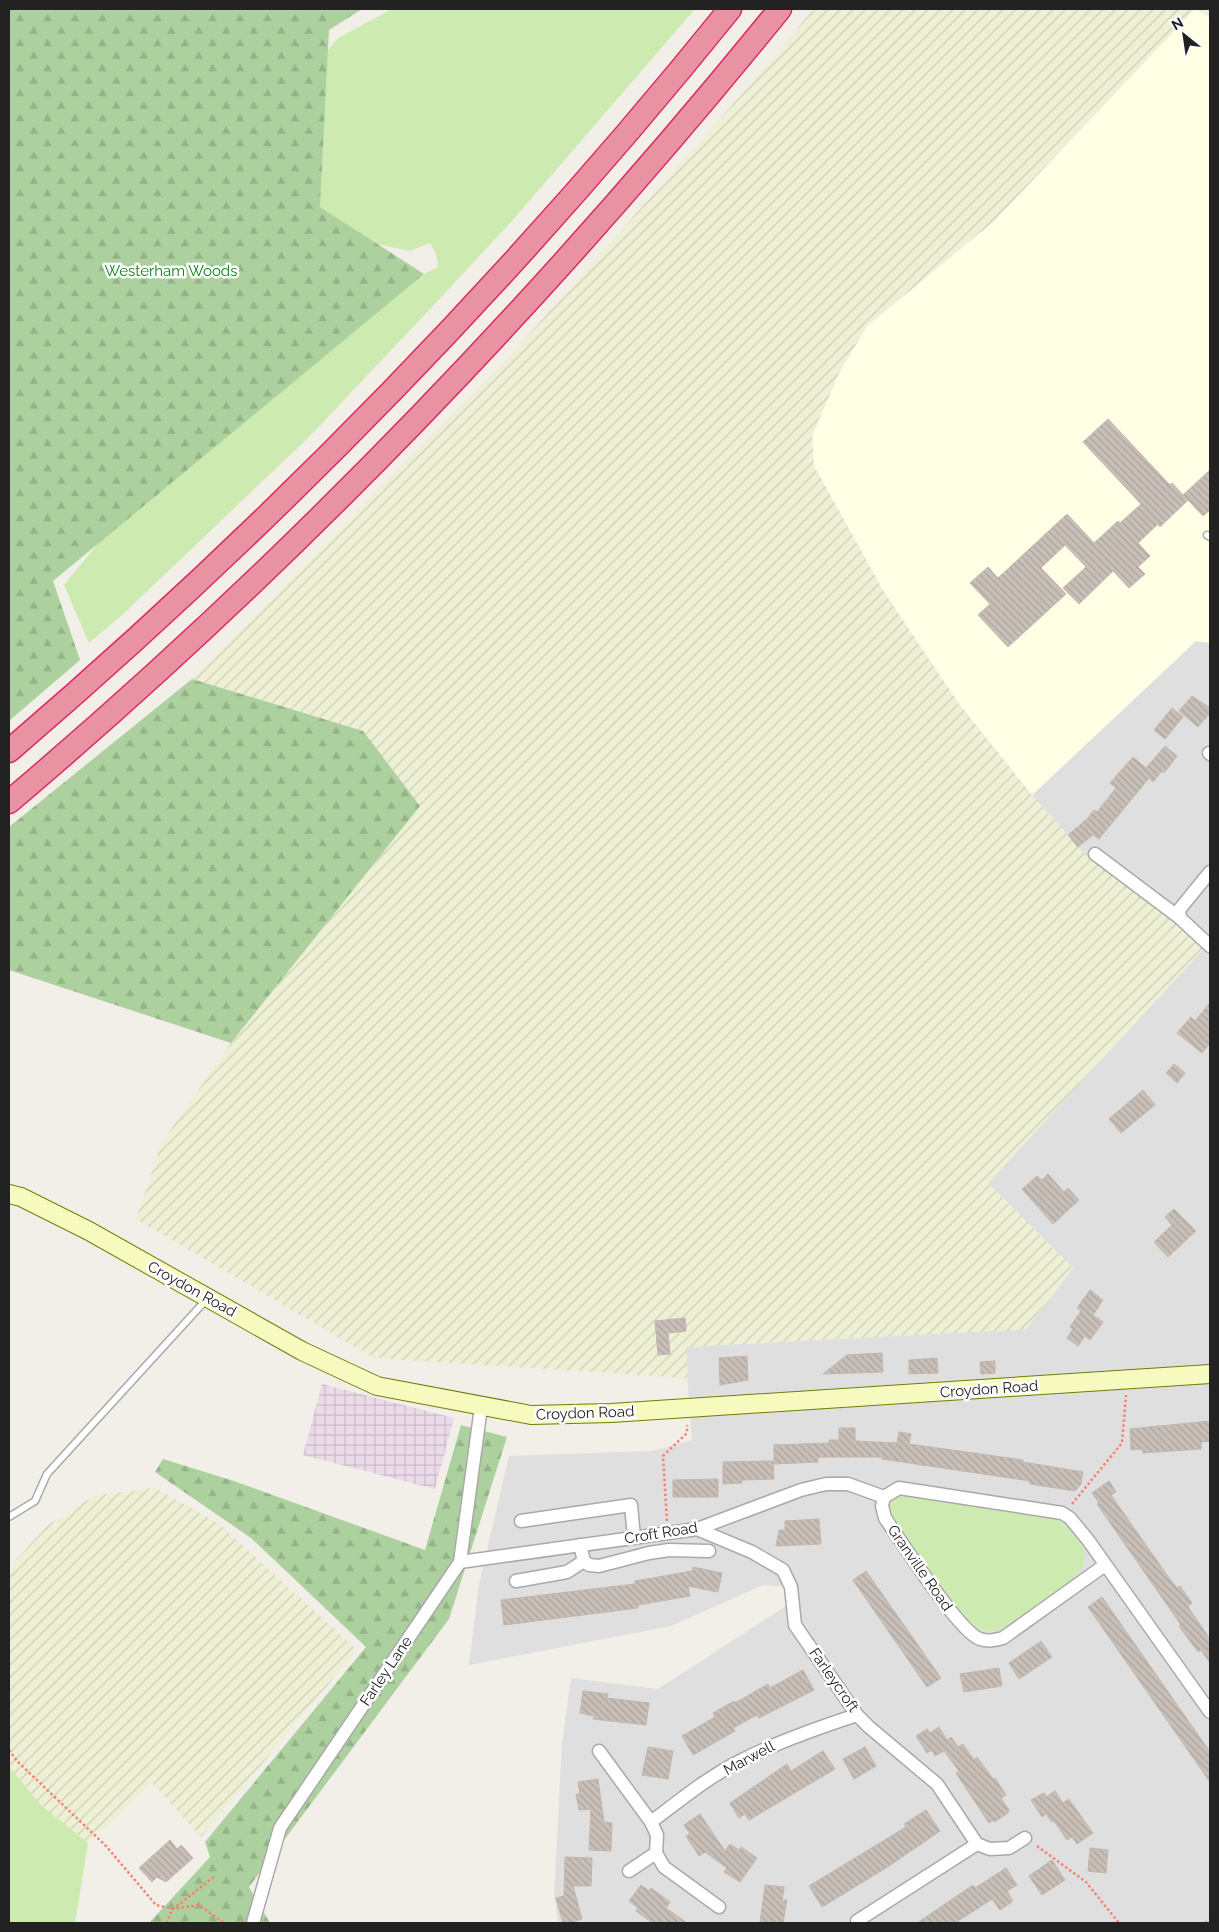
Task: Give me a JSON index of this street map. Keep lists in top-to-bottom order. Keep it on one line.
{"streets":{"main road":["Croydon Road"],"street":["Croft Road","Granville Road","Farley Lane","Farleycroft","Marwell"]},"crossings":[["Croydon Road","Farley Lane"],["Croft Road","Granville Road"],["Croft Road","Farley Lane"],["Croft Road","Farleycroft"],["Farleycroft","Marwell"]],"parks":["Westerham Woods"],"north":"top left"}
